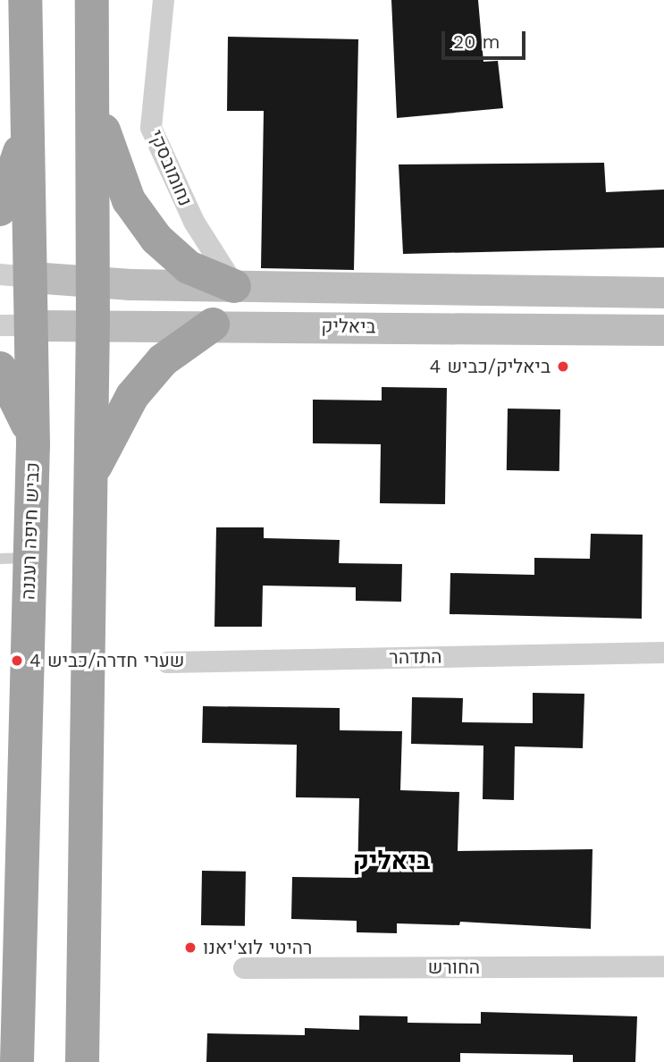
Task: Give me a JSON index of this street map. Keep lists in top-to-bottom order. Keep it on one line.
{"streets":{"highway":["כביש חיפה רעננה"],"main road":["ביאליק"],"street":["נחומובסקי","התדהר","החורש"]},"crossings":[["נחומובסקי","ביאליק"],["ביאליק","כביש חיפה רעננה"]],"districts":["ביאליק"],"places":["ביאליק/כביש 4","שערי חדרה/כביש 4","רהיטי לוצ'יאנו"],"scale_bar":"20 m"}
